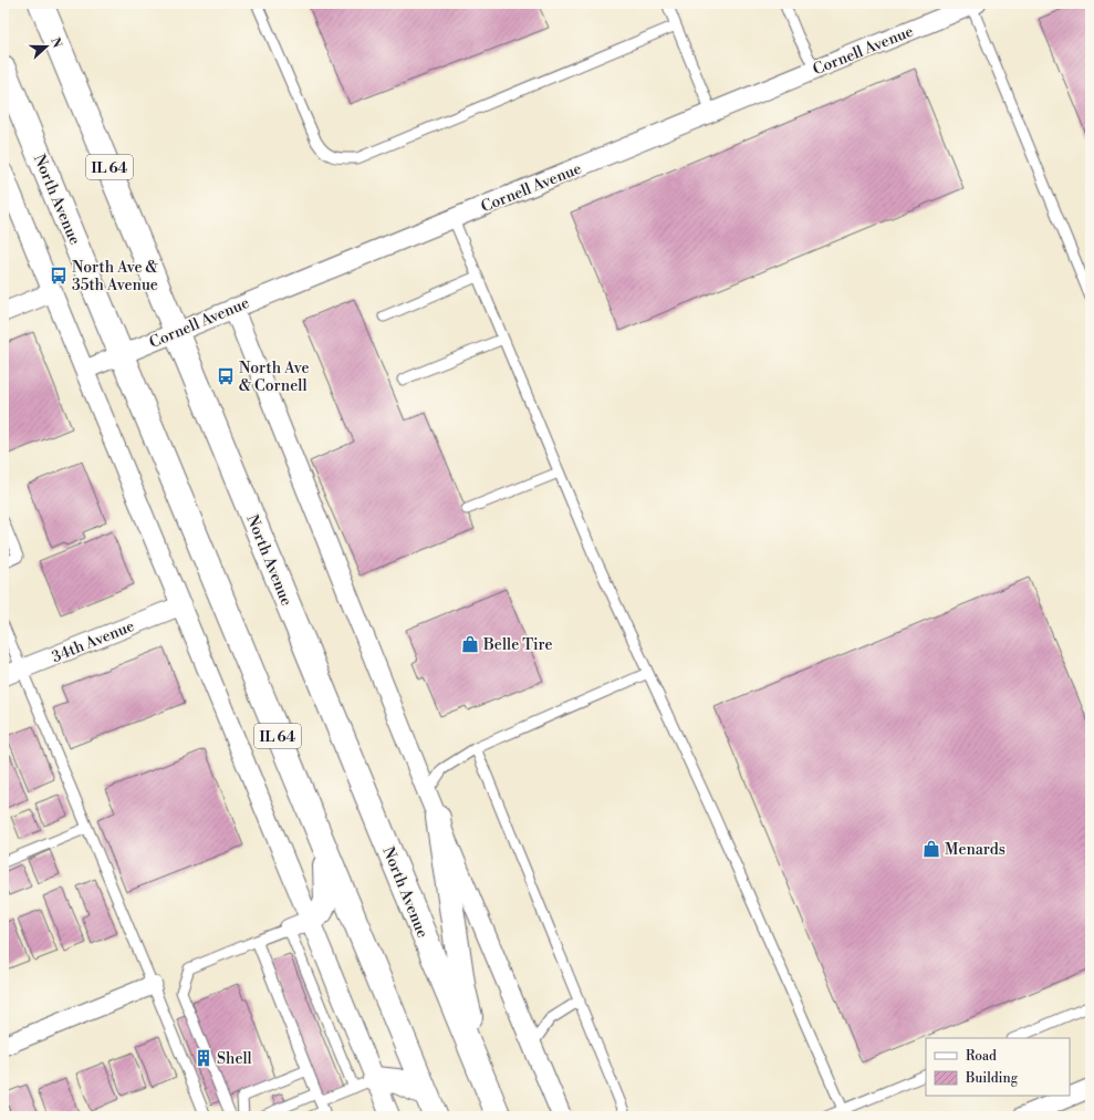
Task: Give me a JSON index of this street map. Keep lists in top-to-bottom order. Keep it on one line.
{"streets":{"main road":["IL 64","North Avenue"],"street":["Cornell Avenue","34th Avenue"]},"crossings":[["Cornell Avenue","North Avenue"]],"places":{"bus stop":["North Ave & 35th Avenue","North Ave & Cornell"],"shop":["Belle Tire","Menards"],"building":["Shell"]},"legend":["Road","Building"],"north":"right"}
